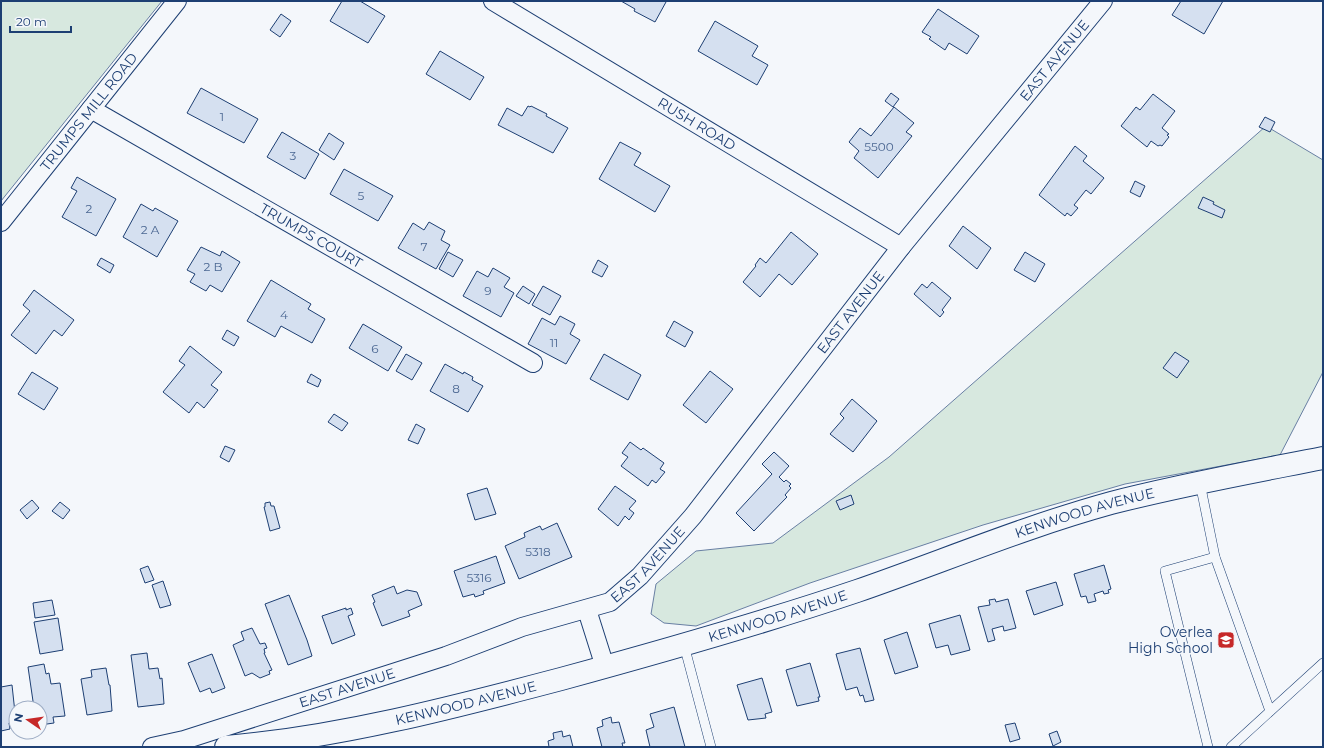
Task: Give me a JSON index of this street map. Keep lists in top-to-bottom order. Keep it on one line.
{"streets":{"main road":["KENWOOD AVENUE"],"street":["EAST AVENUE","TRUMPS MILL ROAD","RUSH ROAD","TRUMPS COURT"]},"crossings":[["EAST AVENUE","RUSH ROAD"],["TRUMPS MILL ROAD","TRUMPS COURT"]],"places":{"school or university":["Overlea High School"]},"house_numbers":["1","5500","3","5","2","2 A","7","2 B","9","4","11","6","8","5318","5316"],"scale_bar":"20 m","north":"left"}
